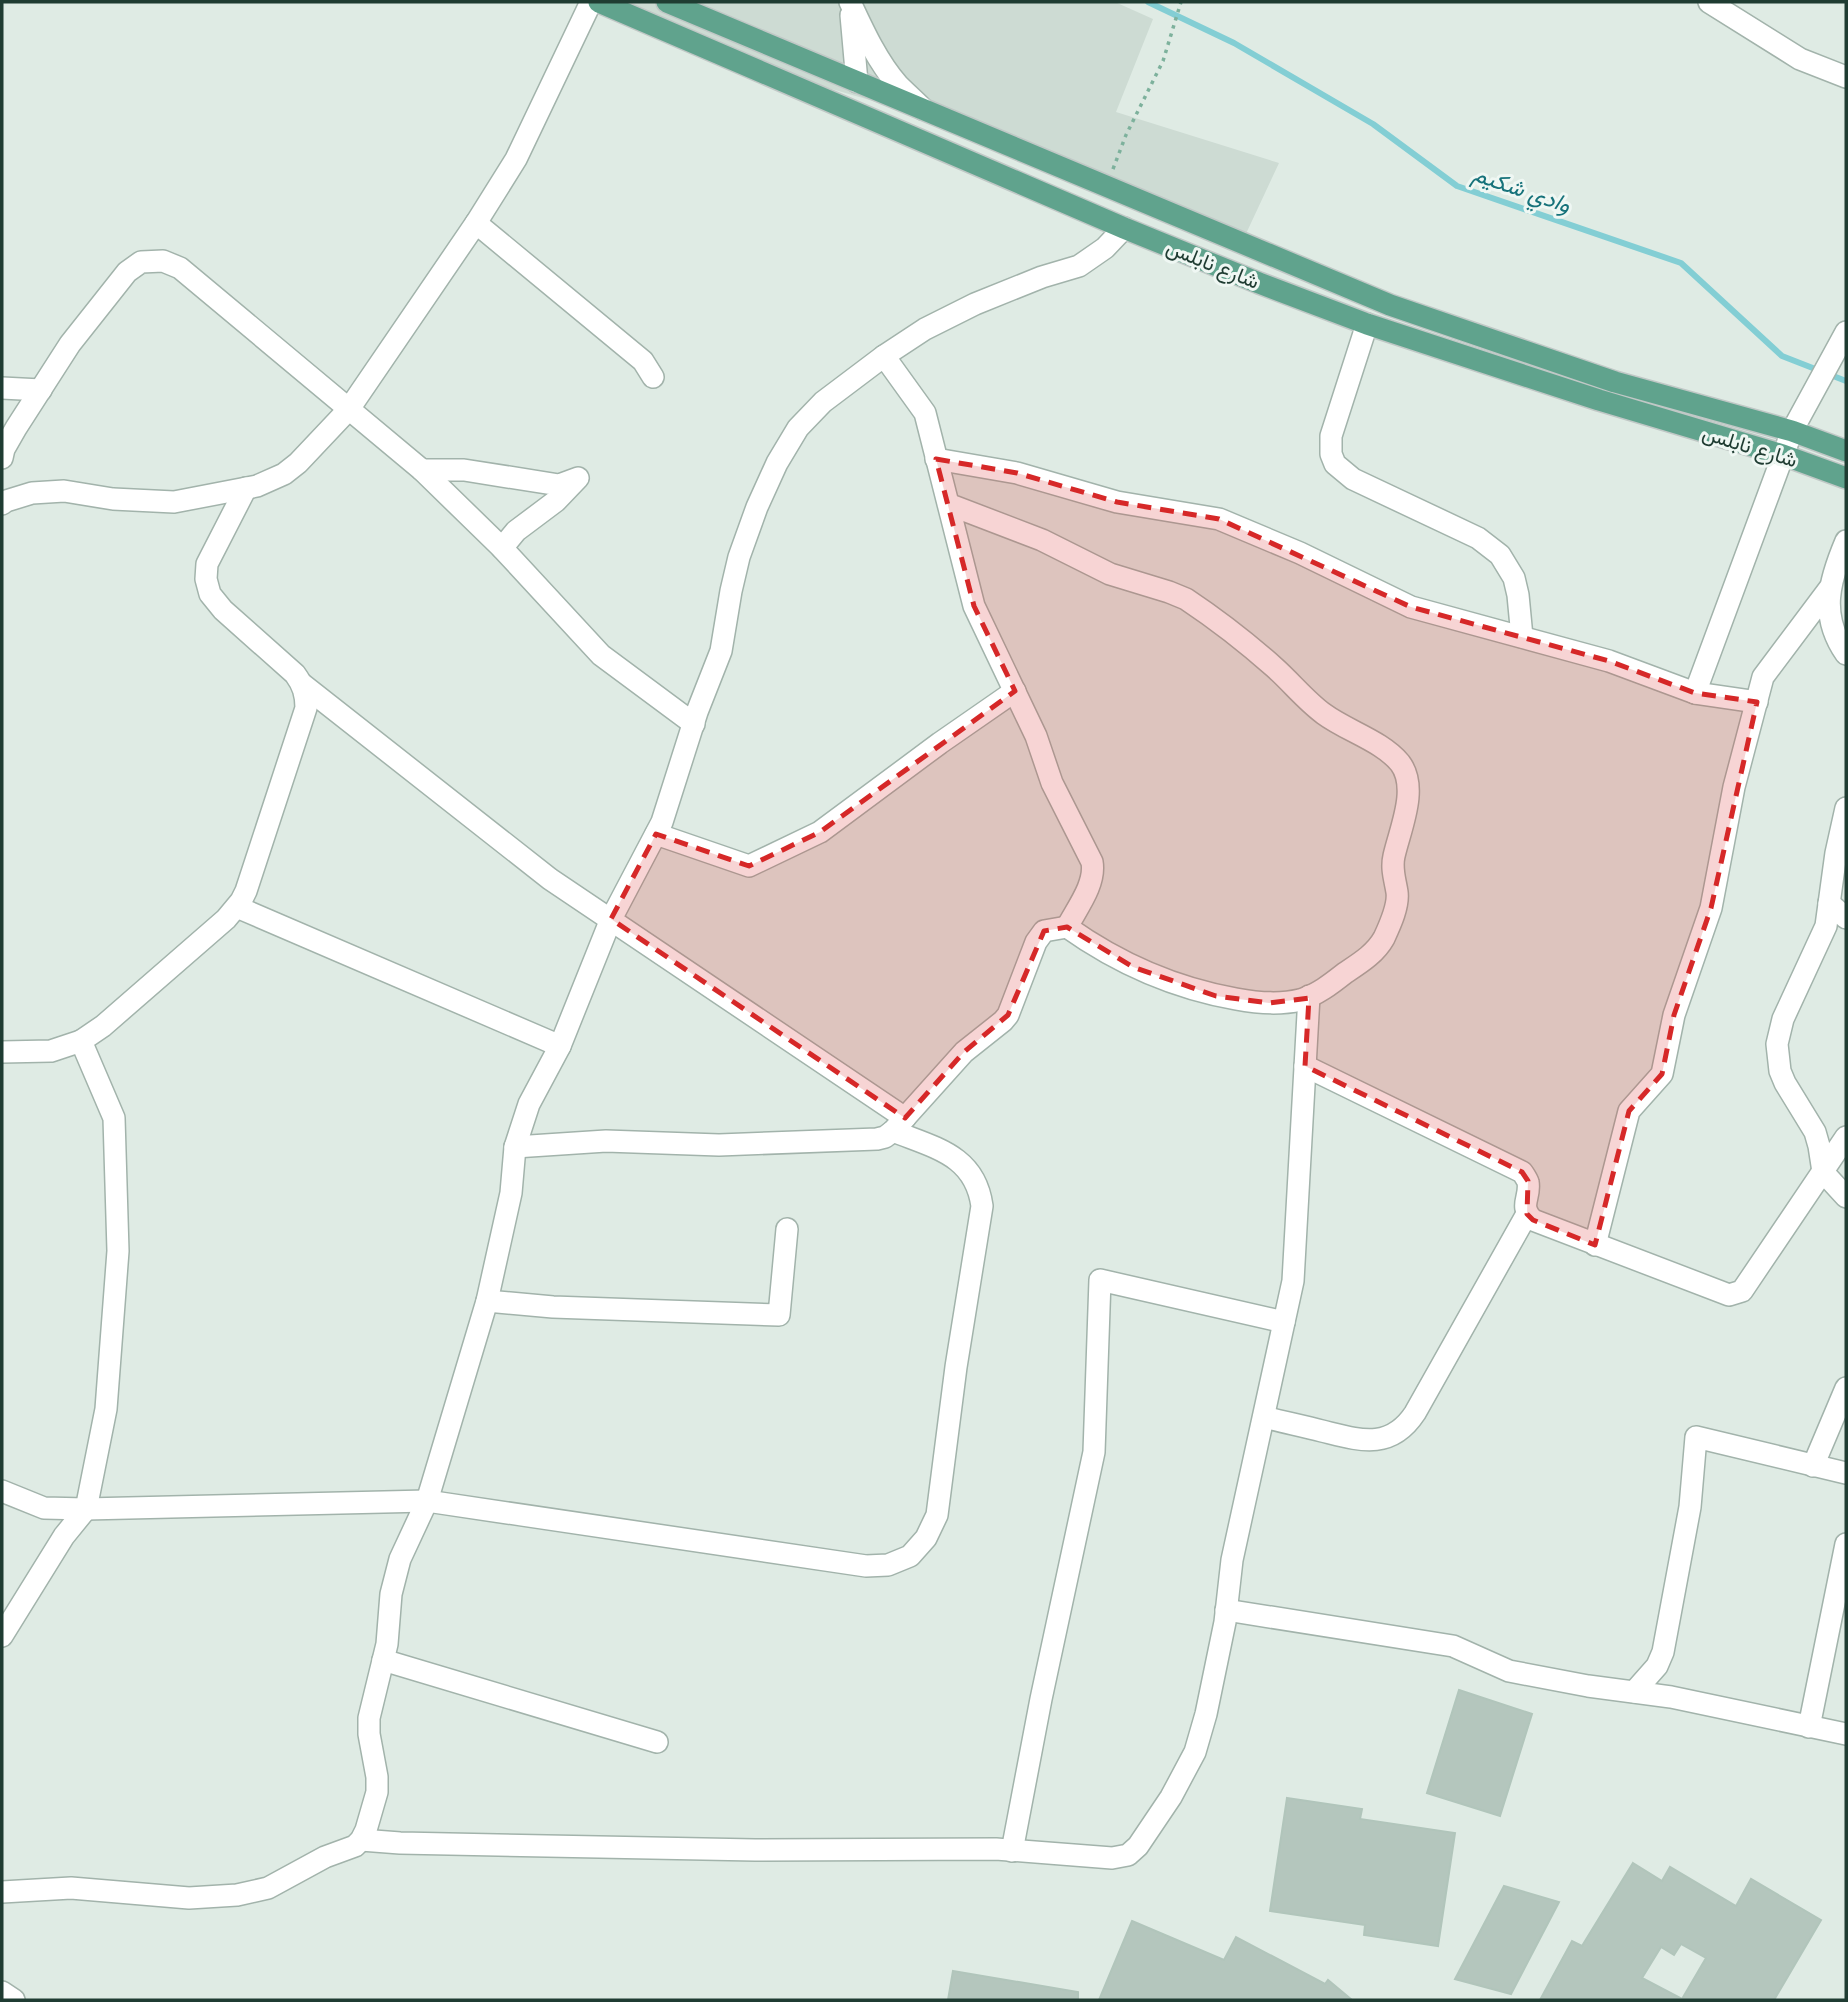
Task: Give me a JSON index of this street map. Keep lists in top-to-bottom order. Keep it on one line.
{"streets":{"main road":["شارع نابلس"]},"water":["وادي شكيم"]}
